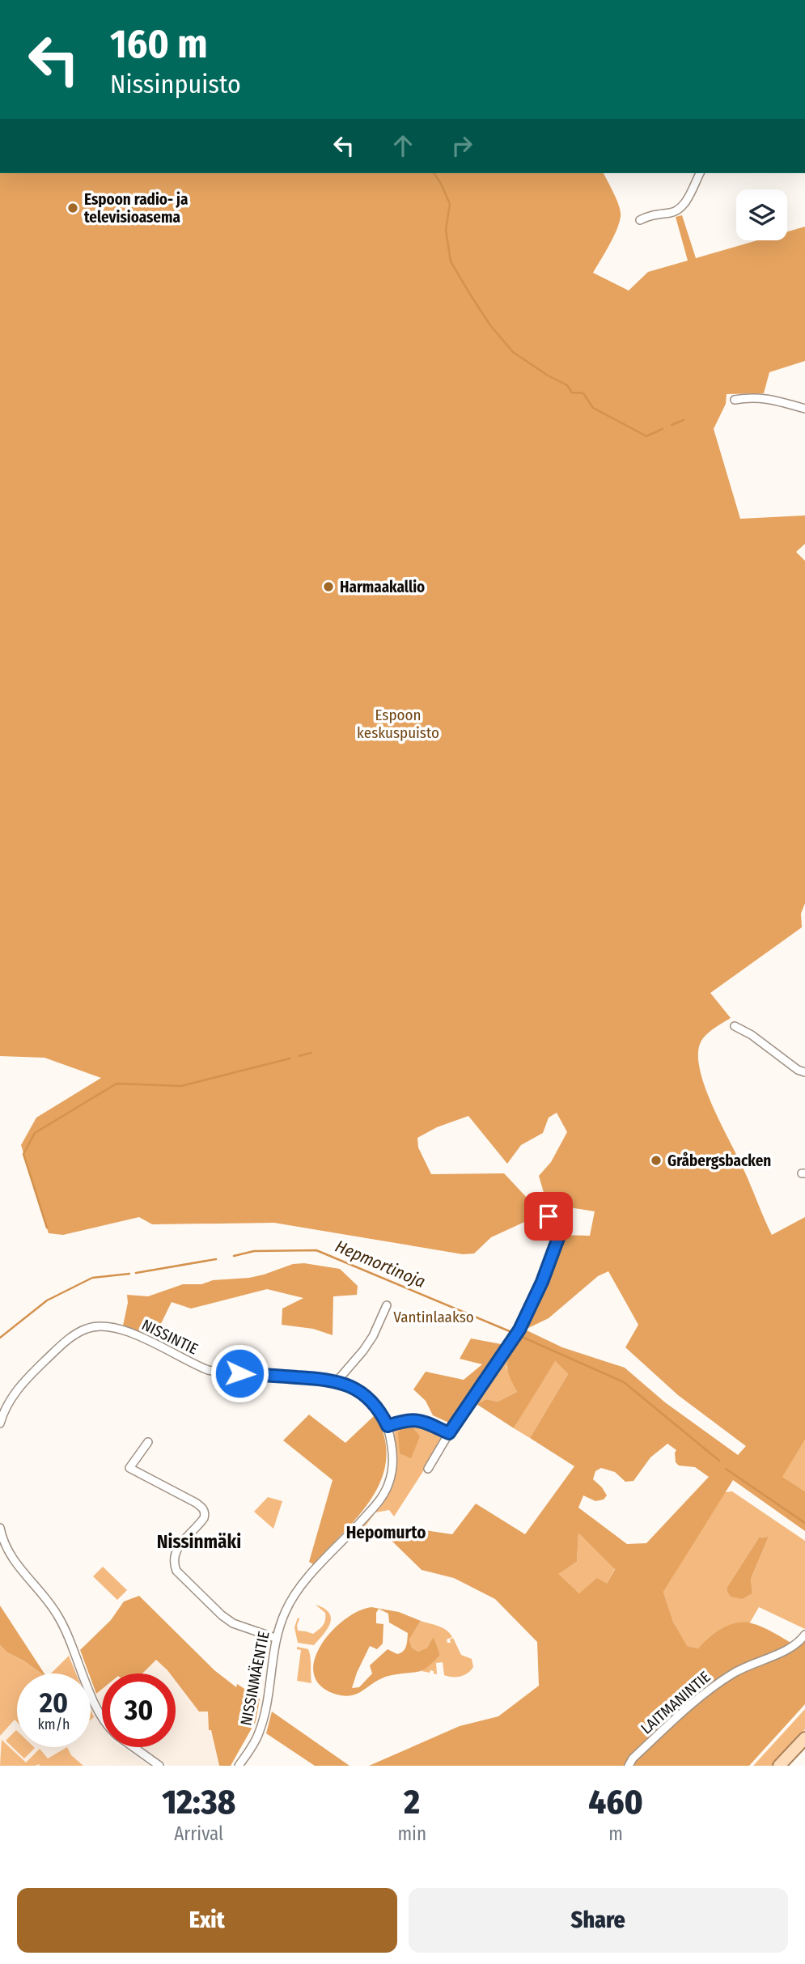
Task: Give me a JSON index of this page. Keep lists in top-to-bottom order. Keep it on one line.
{"streets":{"street":["NISSINTIE","NISSINMÄENTIE","LAITMANINTIE"]},"crossings":[["NISSINTIE","NISSINMÄENTIE"]],"districts":["Hepomurto","Nissinmäki"],"water":["Hepmortinoja"],"parks":["Espoon keskuspuisto","Vantinlaakso"],"places":["Espoon radio- ja televisioasema","Harmaakallio","Gråbergsbacken"],"page":{"turn":["160 m","Nissinpuisto"],"speed":"20 km/h","limit":"30","eta":["12:38","Arrival","2","min","460","m"],"buttons":["Exit","Share"]}}
